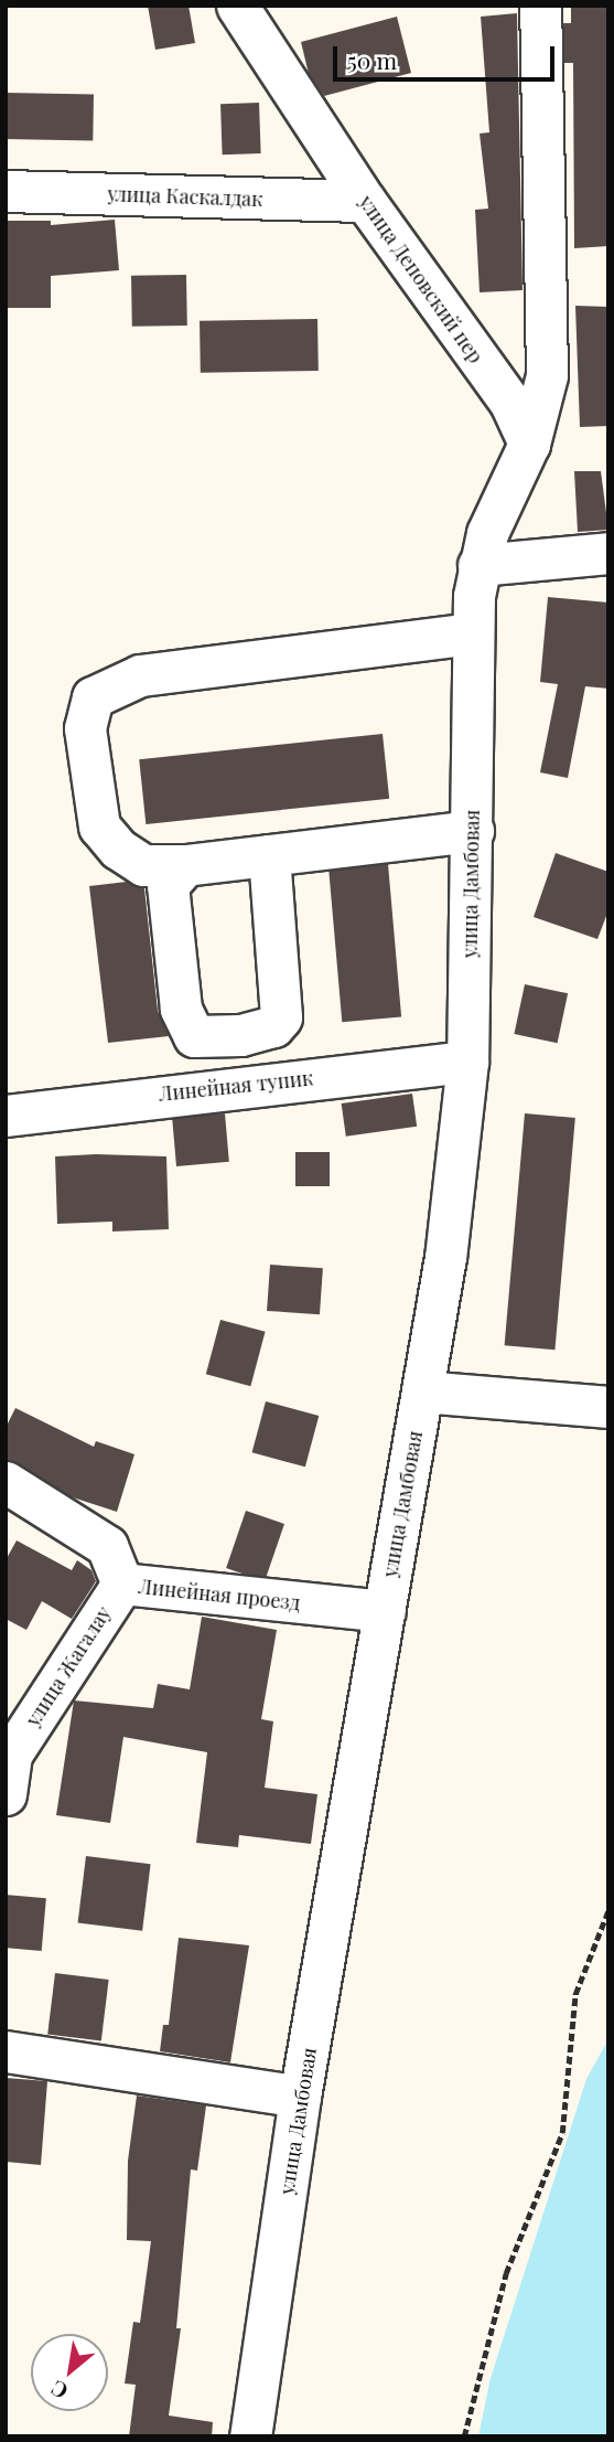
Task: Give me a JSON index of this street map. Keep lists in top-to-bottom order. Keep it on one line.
{"streets":{"street":["улица Каскалдак","улица Деповский пер","улица Дамбовая","Линейная тупик","Линейная проезд","улица Жагалау"]},"crossings":[["улица Каскалдак","улица Деповский пер"],["улица Дамбовая","Линейная тупик"],["улица Дамбовая","Линейная проезд"],["Линейная проезд","улица Жагалау"]],"scale_bar":"50 m","north":"bottom left"}
